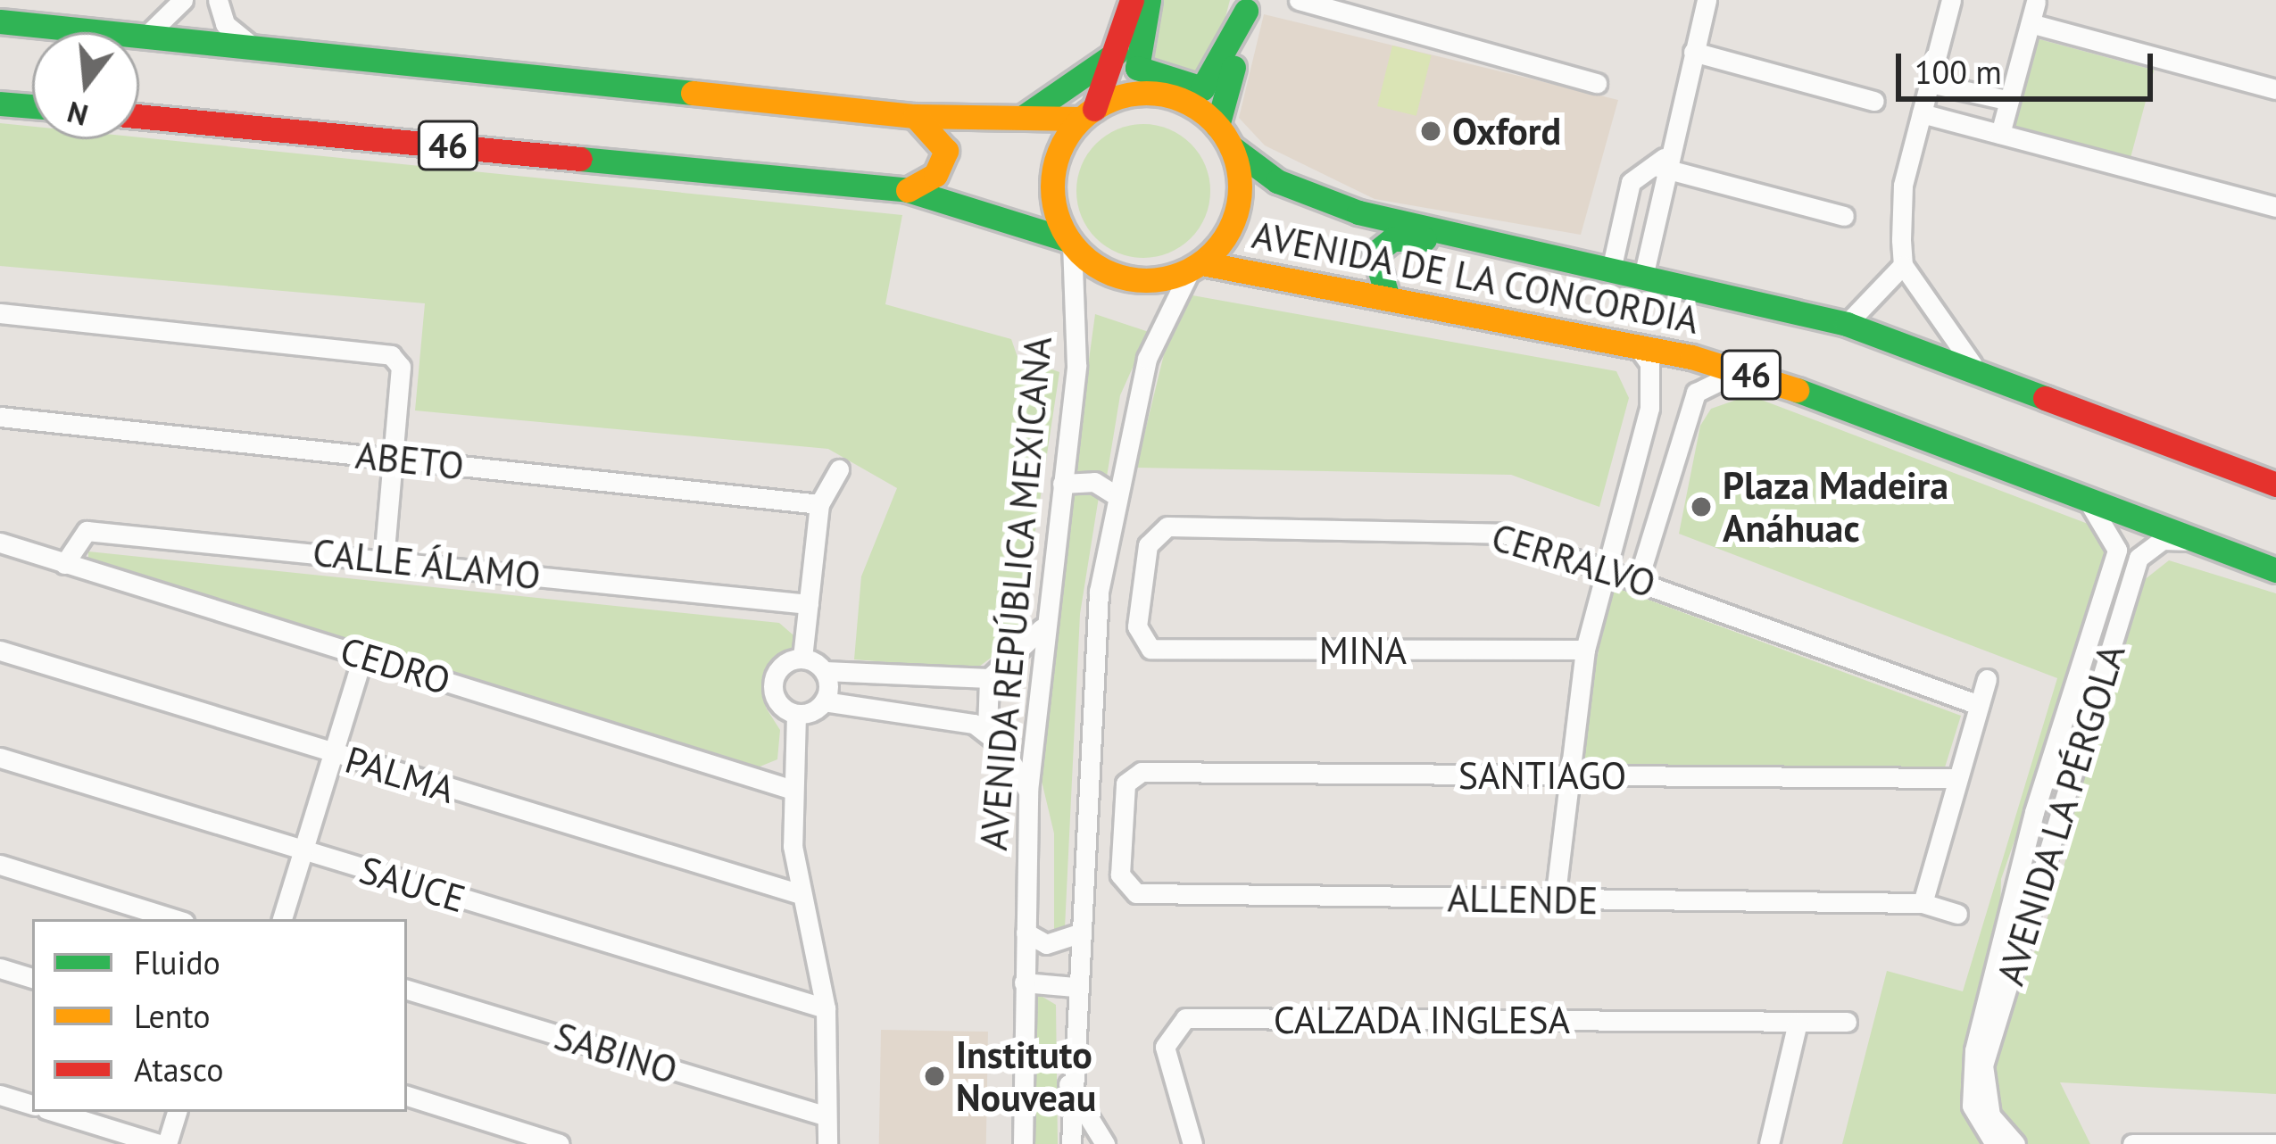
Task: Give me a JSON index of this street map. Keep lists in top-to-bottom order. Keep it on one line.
{"streets":{"main road":["46","AVENIDA DE LA CONCORDIA"],"street":["ABETO","CERRALVO","CALLE ÁLAMO","AVENIDA REPÚBLICA MEXICANA","MINA","CEDRO","PALMA","SANTIAGO","AVENIDA LA PÉRGOLA","SAUCE","ALLENDE","CALZADA INGLESA","SABINO"]},"crossings":[["46","AVENIDA DE LA CONCORDIA"],["46","AVENIDA REPÚBLICA MEXICANA"],["AVENIDA DE LA CONCORDIA","AVENIDA REPÚBLICA MEXICANA"],["AVENIDA DE LA CONCORDIA","AVENIDA LA PÉRGOLA"],["CERRALVO","MINA"],["CALLE ÁLAMO","CEDRO"],["SANTIAGO","ALLENDE"]],"places":["Oxford","Plaza Madeira Anáhuac","Instituto Nouveau"],"legend":["Fluido","Lento","Atasco"],"scale_bar":"100 m","north":"bottom"}
